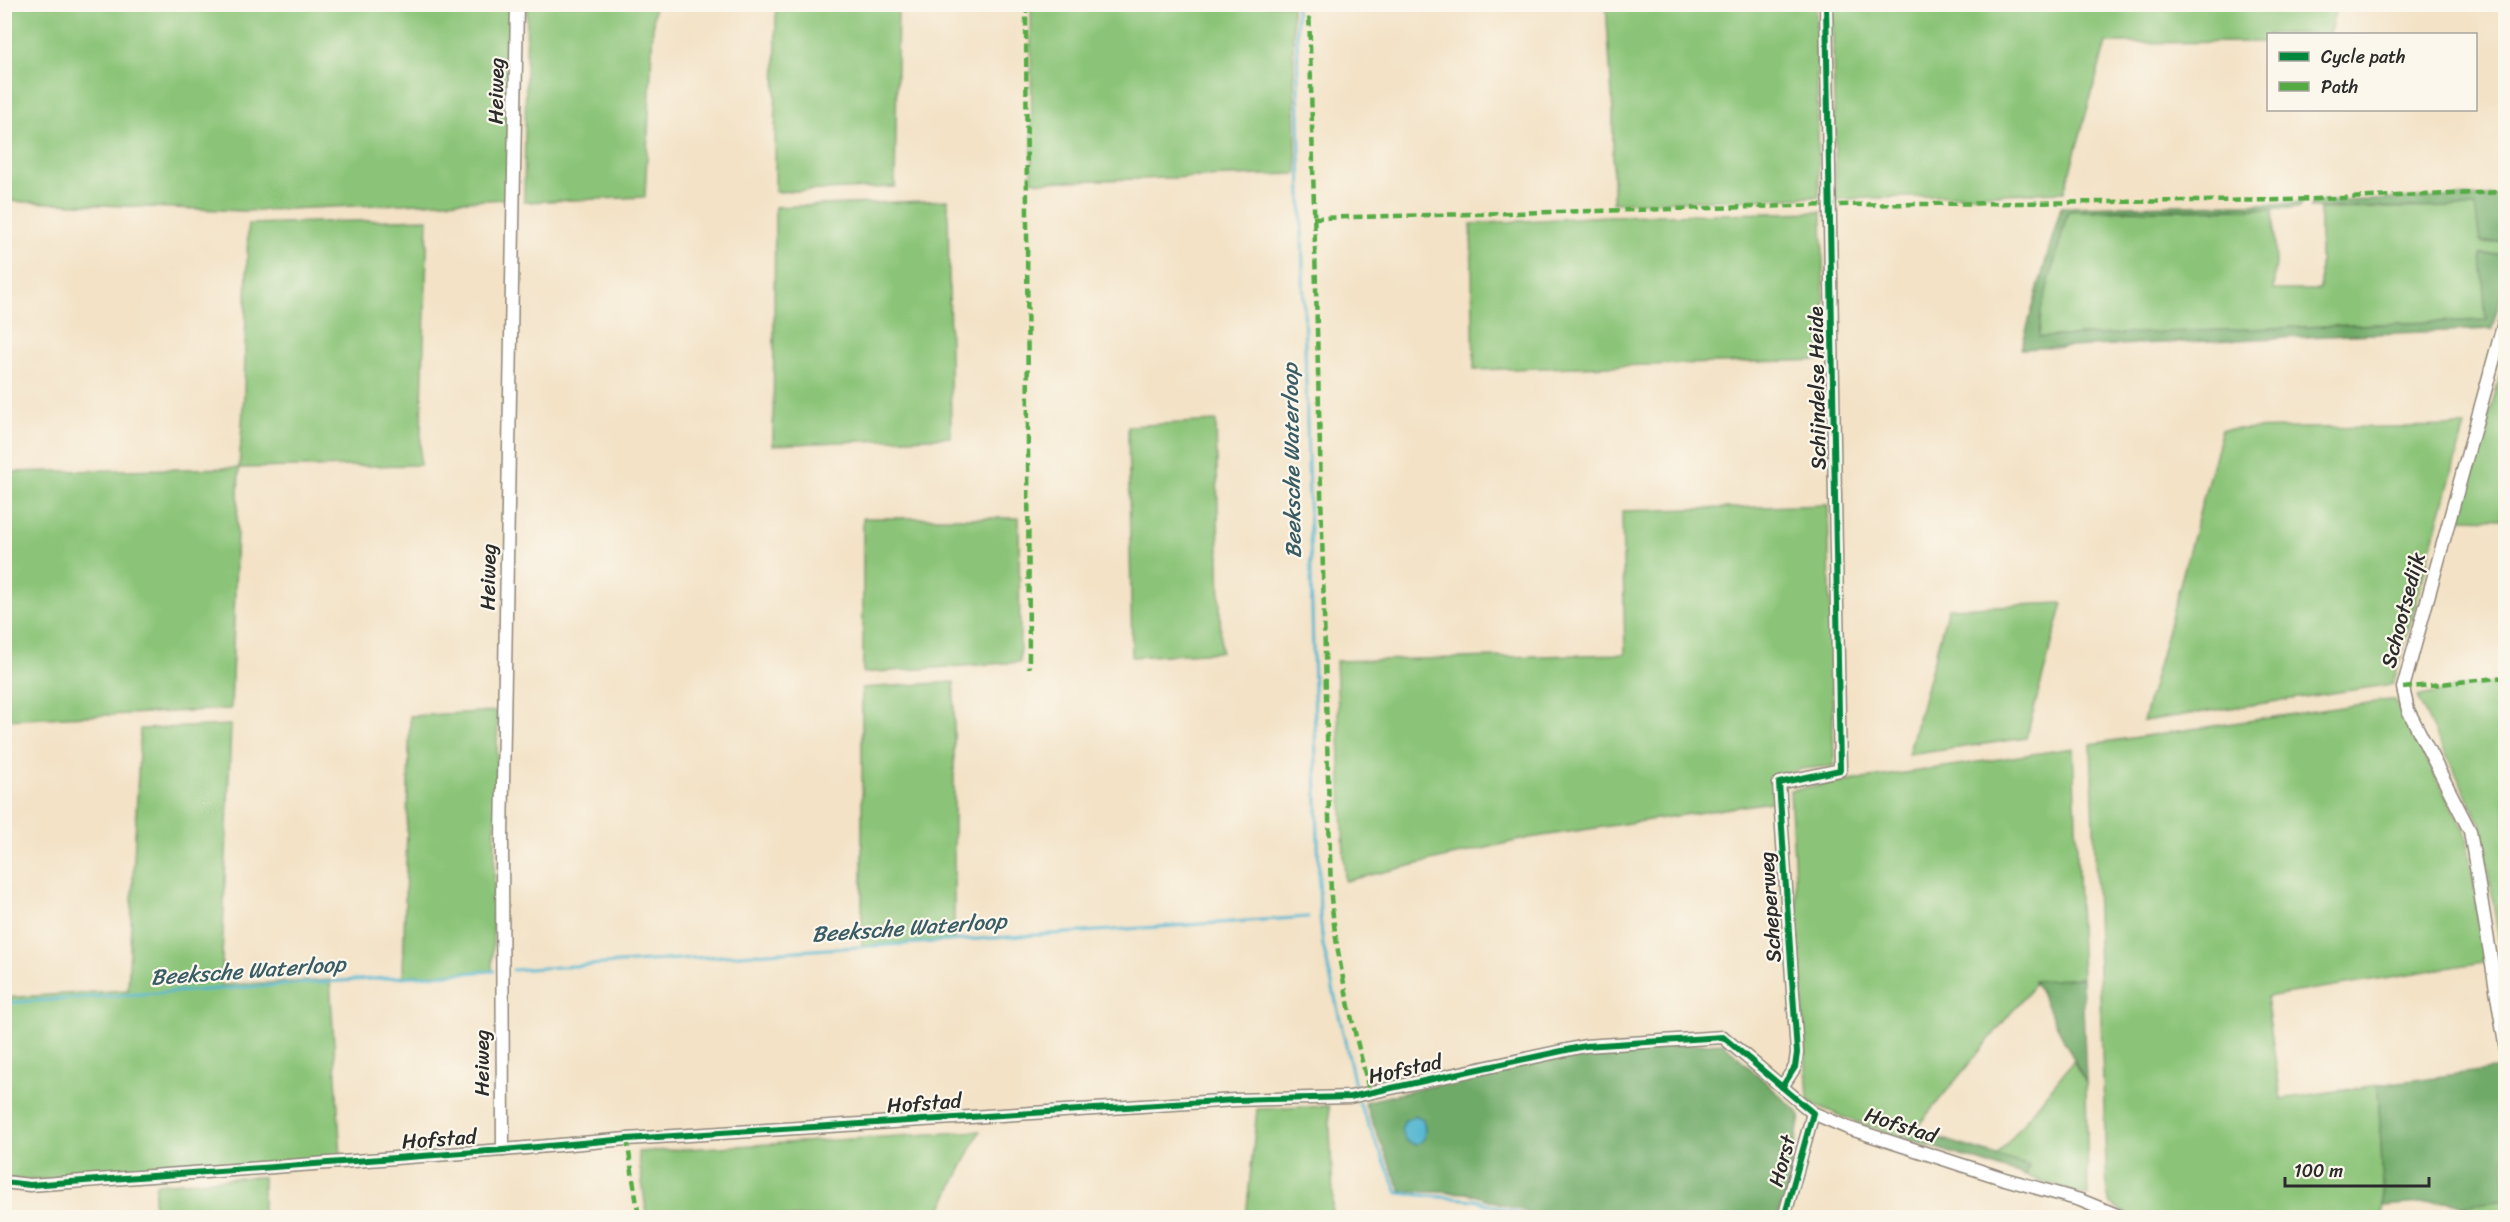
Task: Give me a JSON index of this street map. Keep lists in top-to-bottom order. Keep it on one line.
{"streets":{"street":["Heiweg","Schijndelse Heide","Schootsedijk","Scheperweg","Hofstad","Horst"]},"crossings":[["Heiweg","Hofstad"],["Schijndelse Heide","Scheperweg"],["Scheperweg","Hofstad"],["Hofstad","Horst"]],"water":["Beeksche Waterloop"],"legend":["Cycle path","Path"],"scale_bar":"100 m"}
